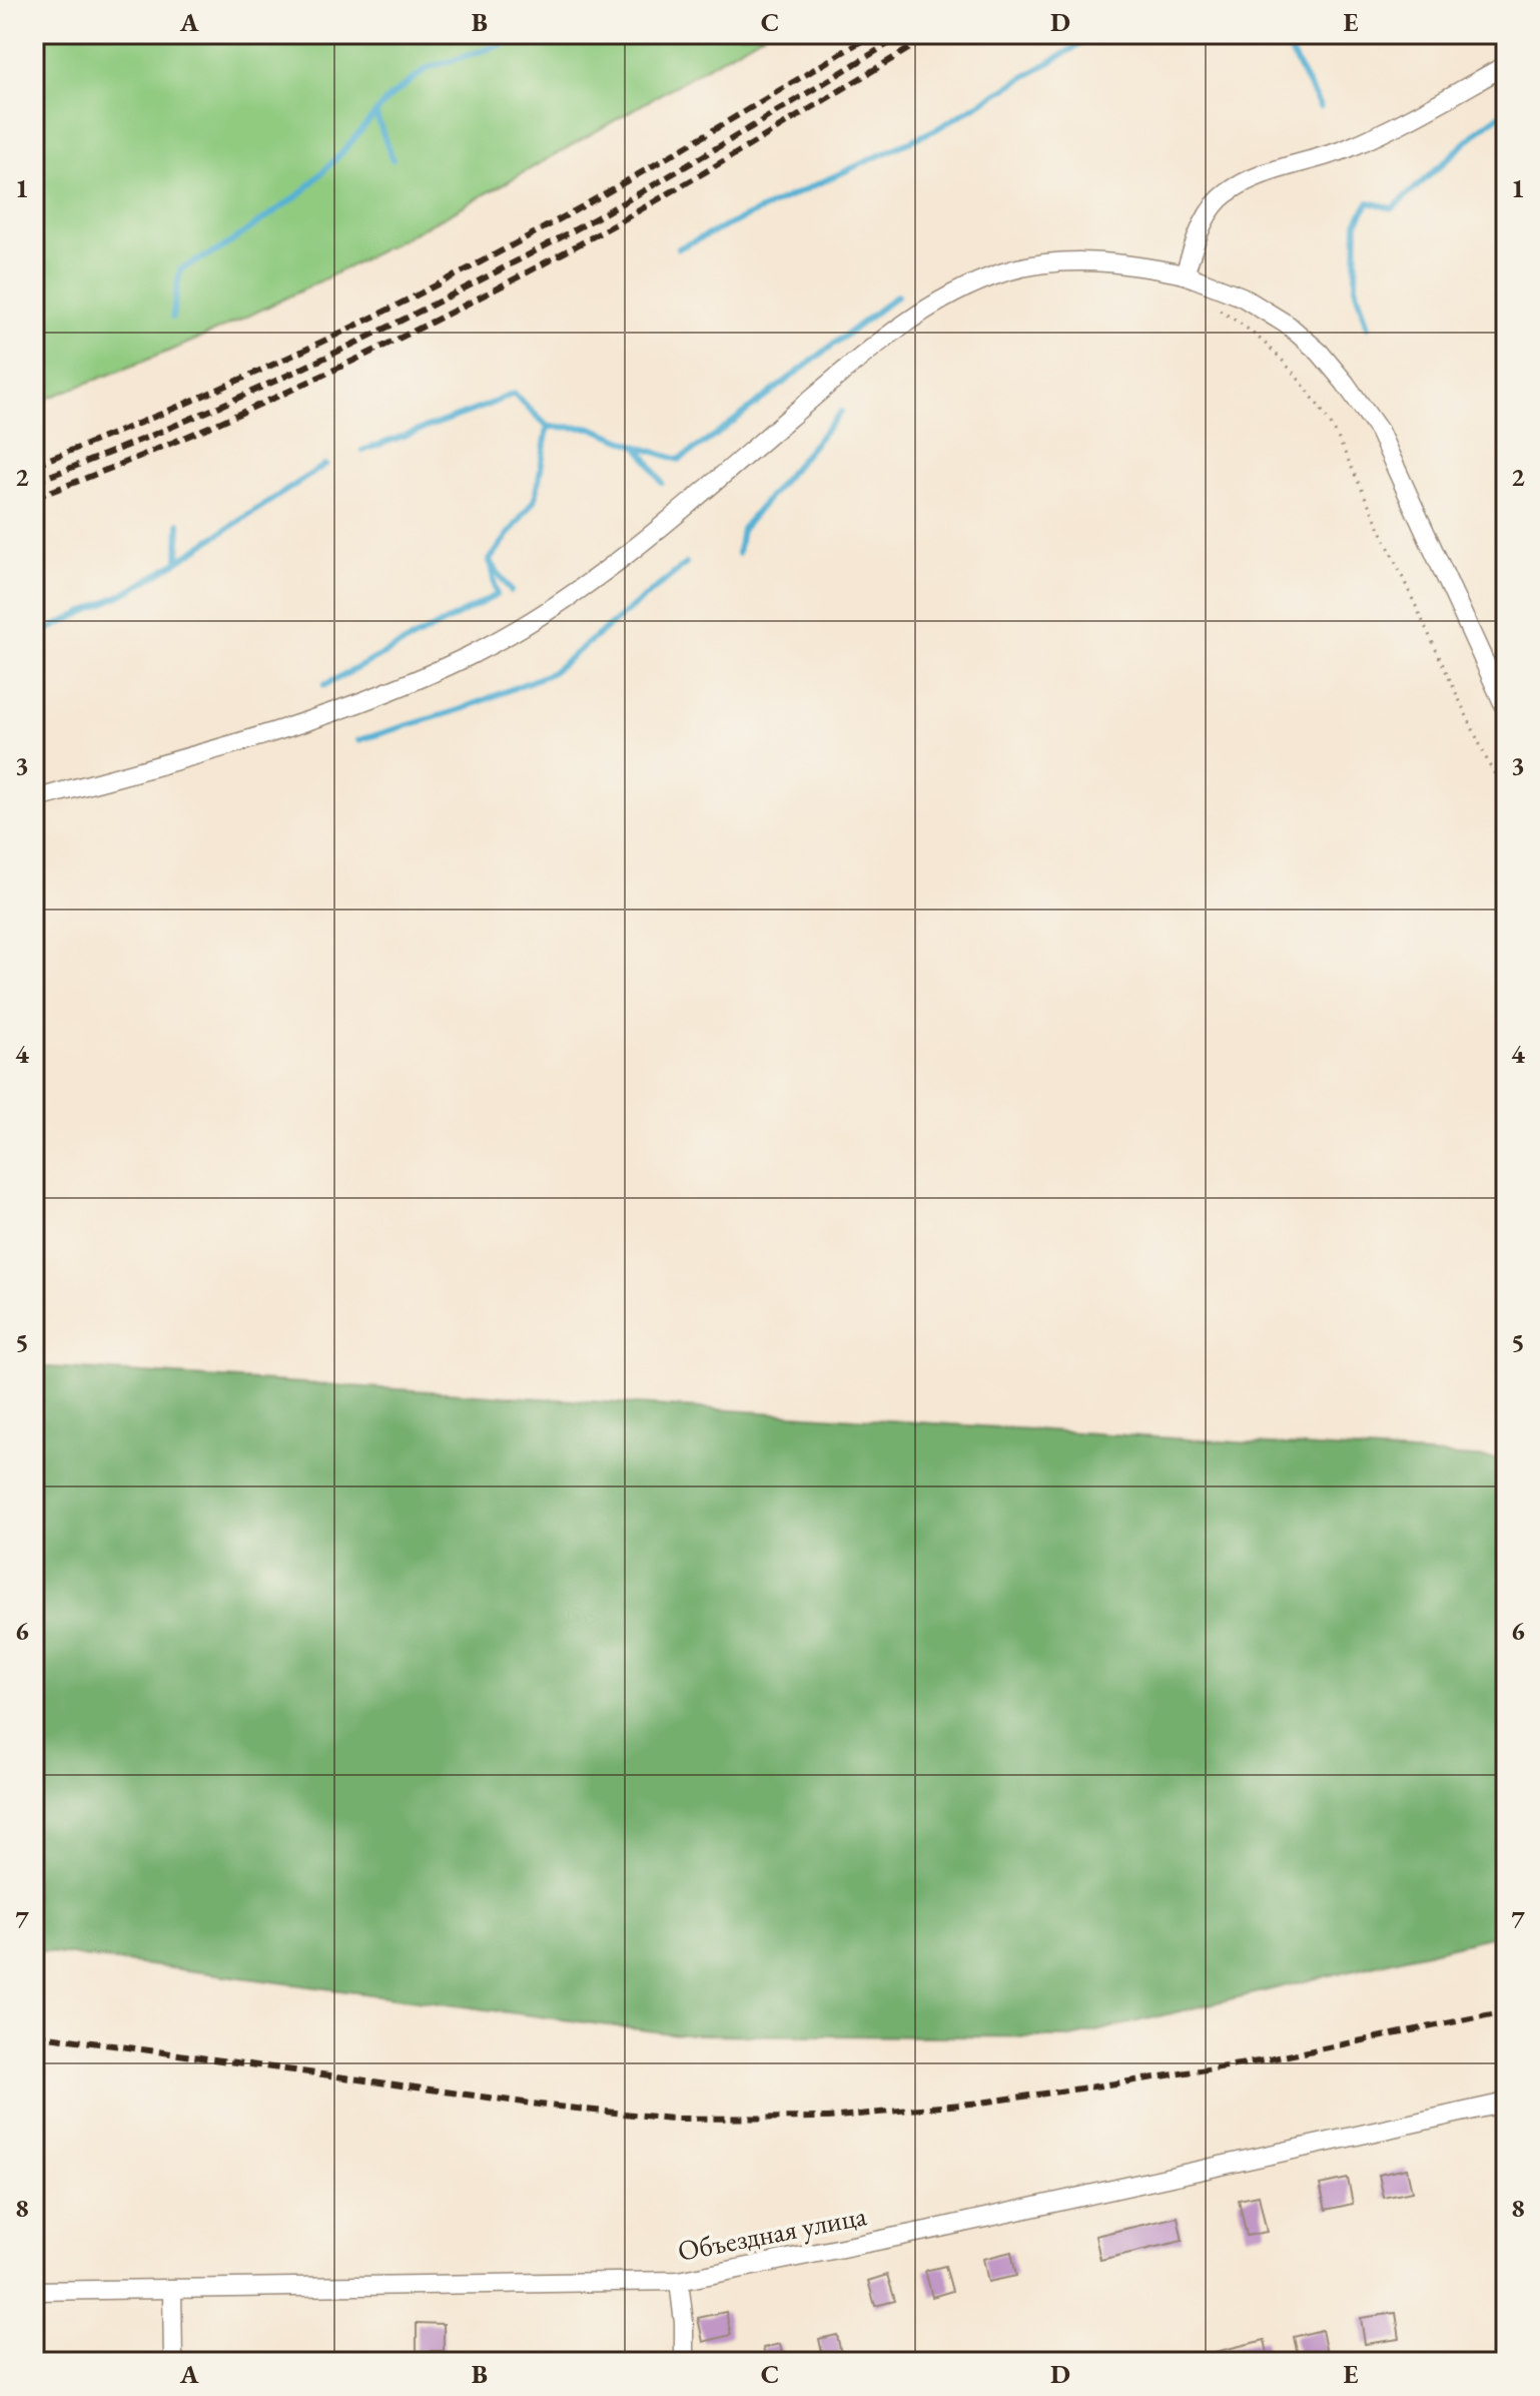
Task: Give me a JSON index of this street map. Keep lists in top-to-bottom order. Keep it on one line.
{"streets":{"street":["Объездная улица"]},"grid":{"columns":["A","B","C","D","E"],"rows":["1","2","3","4","5","6","7","8"]}}
